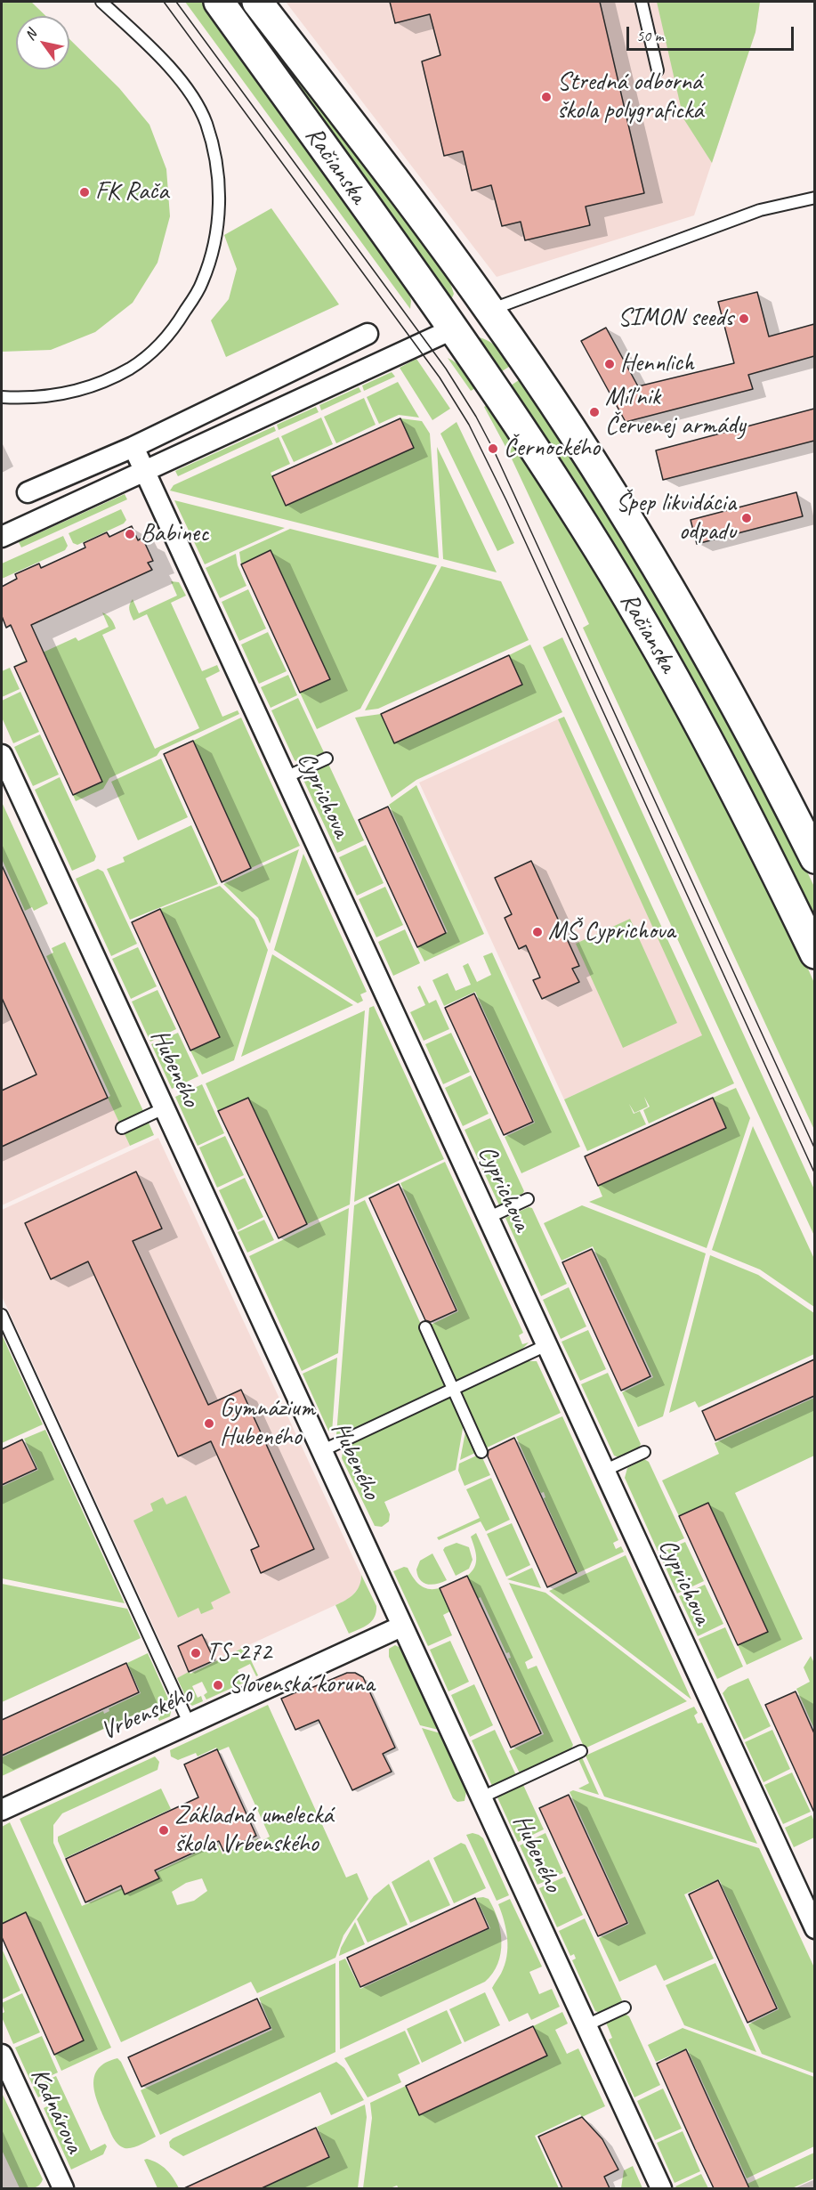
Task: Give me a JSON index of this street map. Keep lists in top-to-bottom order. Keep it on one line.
{"streets":{"main road":["Račianska"],"street":["Cyprichova","Hubeného","Vrbenského","Kadnárova"]},"crossings":[["Hubeného","Vrbenského"]],"places":["Stredná odborná škola polygrafická","FK Rača","SIMON seeds","Hennlich","Míľnik Červenej armády","Černockého","Špep likvidácia odpadu","Babinec","MŠ Cyprichova","Gymnázium Hubeného","TS-272","Slovenská koruna","Základná umelecká škola Vrbenského"],"scale_bar":"50 m","north":"top left"}
